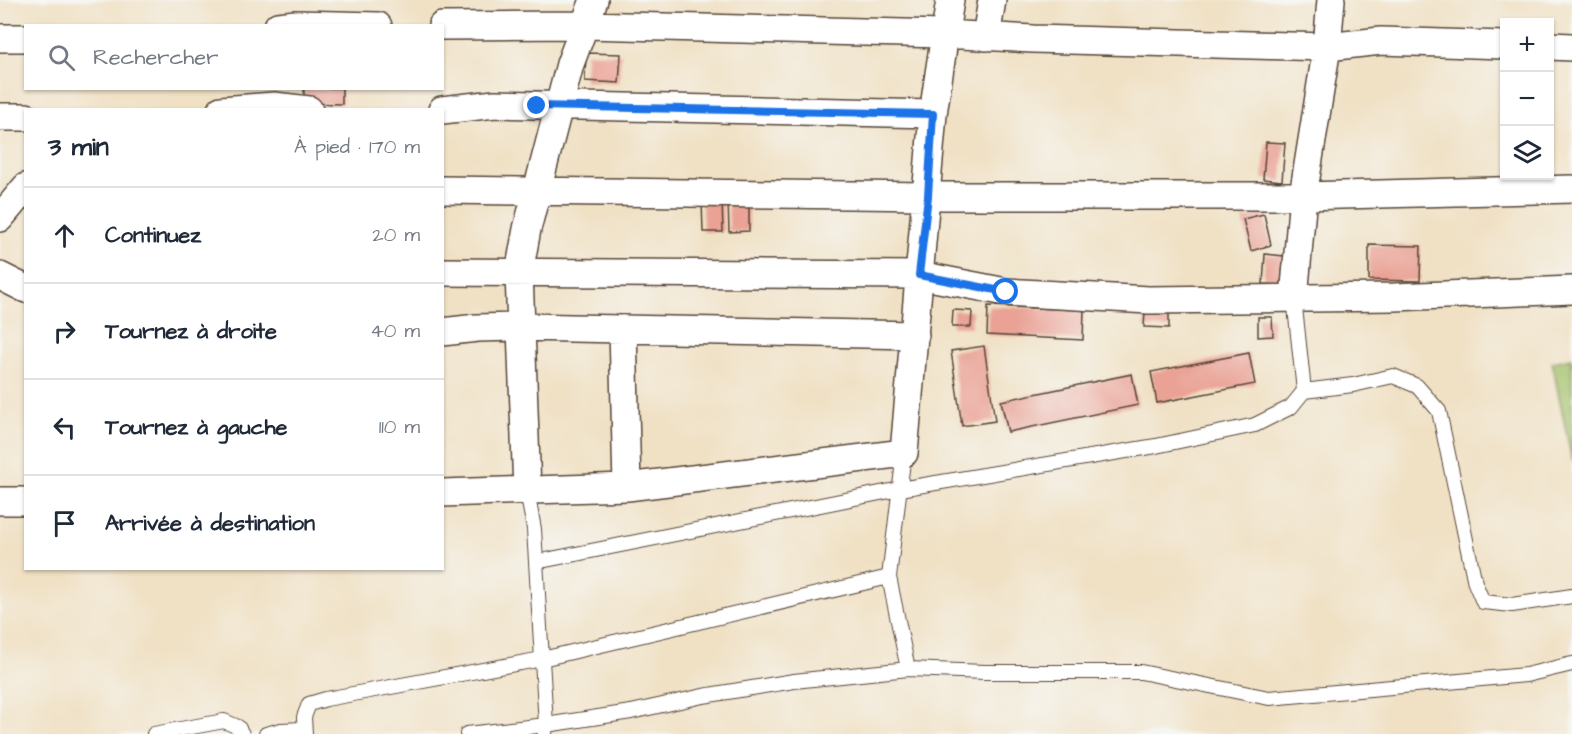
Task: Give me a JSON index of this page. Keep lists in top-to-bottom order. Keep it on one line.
{"page":{"map_buttons":["+","−"],"search":"Rechercher","heading":["3 min","À pied · 170 m"],"list":[["Continuez","20 m"],["Tournez à droite","40 m"],["Tournez à gauche","110 m"],"Arrivée à destination"]}}
